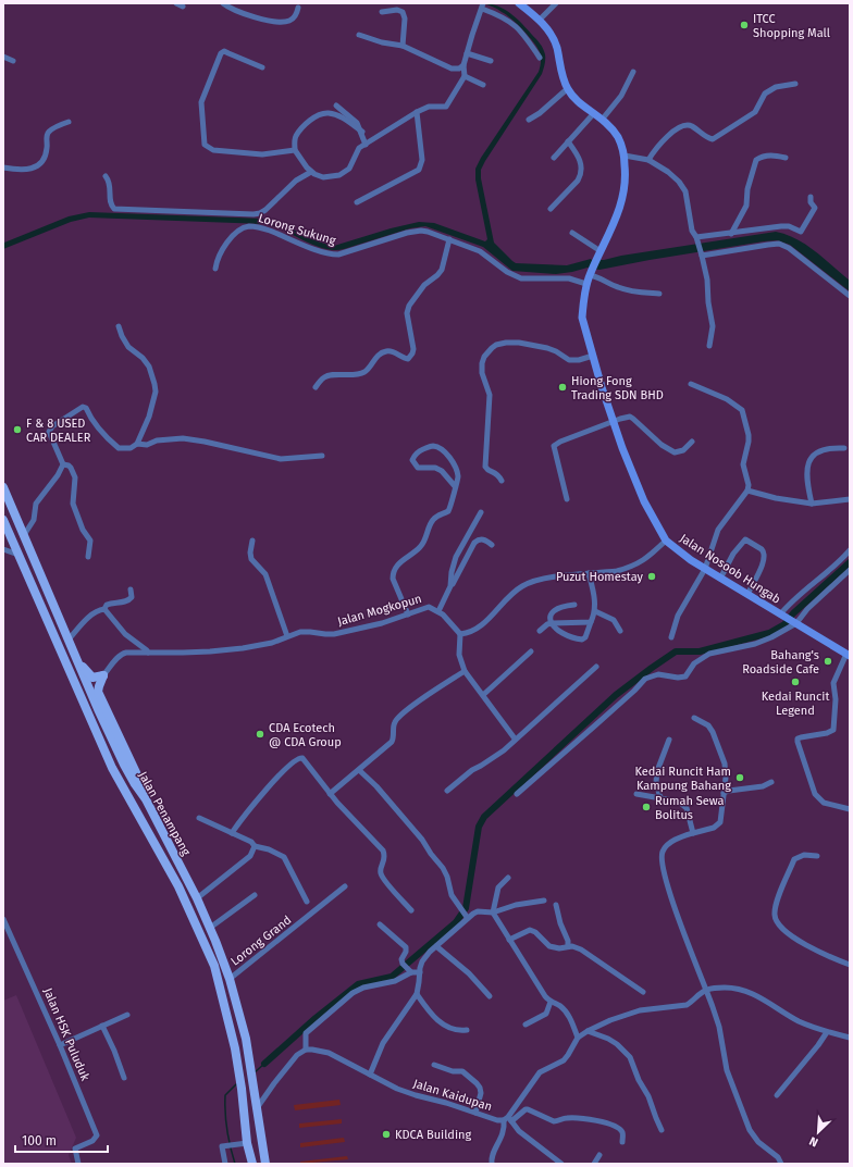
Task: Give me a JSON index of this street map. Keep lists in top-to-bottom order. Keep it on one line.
{"streets":{"main road":["Jalan Nosoob Hungab","Jalan Penampang"],"street":["Lorong Sukung","Jalan Mogkopun","Lorong Grand","Jalan HSK Puluduk","Jalan Kaidupan"]},"crossings":[["Lorong Sukung","Jalan Nosoob Hungab"],["Jalan Penampang","Lorong Grand"]],"places":["ITCC Shopping Mall","Hiong Fong Trading SDN BHD","F & 8 USED CAR DEALER","Puzut Homestay","Bahang's Roadside Cafe","Kedai Runcit Legend","CDA Ecotech @ CDA Group","Kedai Runcit Ham Kampung Bahang","Rumah Sewa Bolitus","KDCA Building"],"scale_bar":"100 m","north":"bottom left"}
